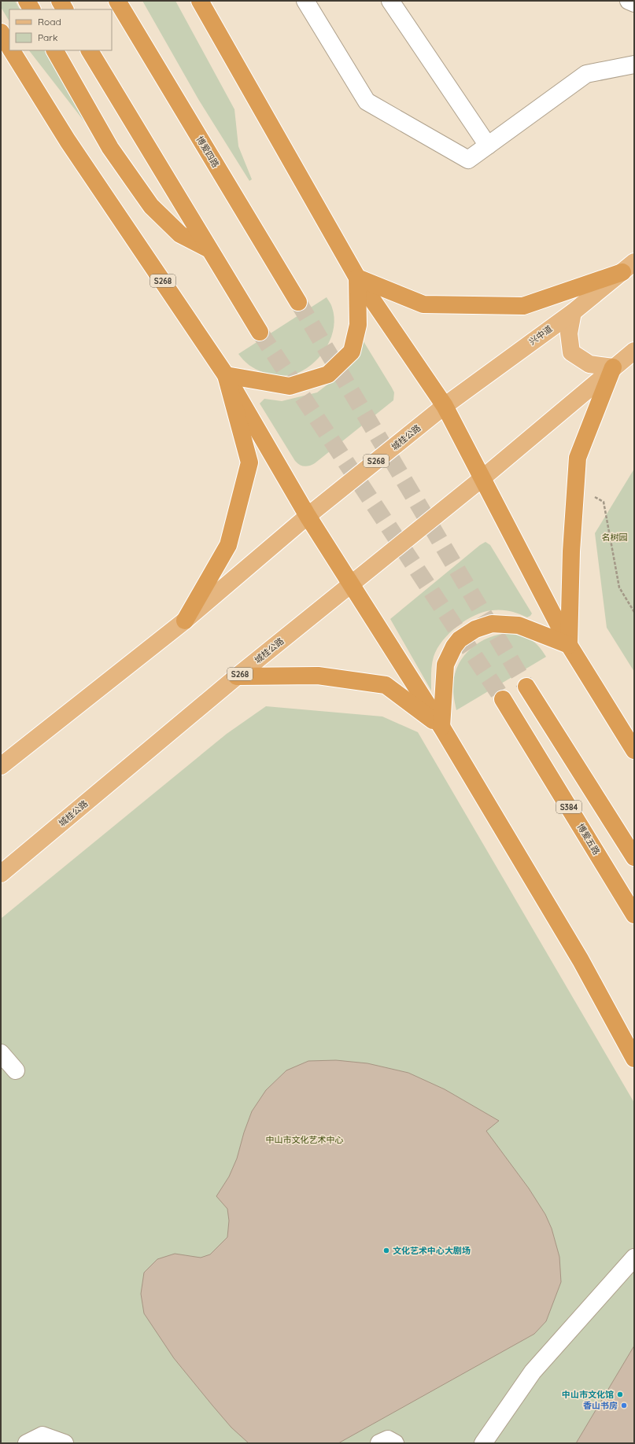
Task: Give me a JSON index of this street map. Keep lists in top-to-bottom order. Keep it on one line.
{"streets":{"highway":["博爱四路","S268","S384","博爱五路"],"main road":["兴中道","城桂公路"]},"crossings":[["S268","城桂公路"],["兴中道","城桂公路"]],"parks":["名树园","中山市文化艺术中心"],"places":["文化艺术中心大剧场","中山市文化馆","香山书房"],"legend":["Road","Park"]}
